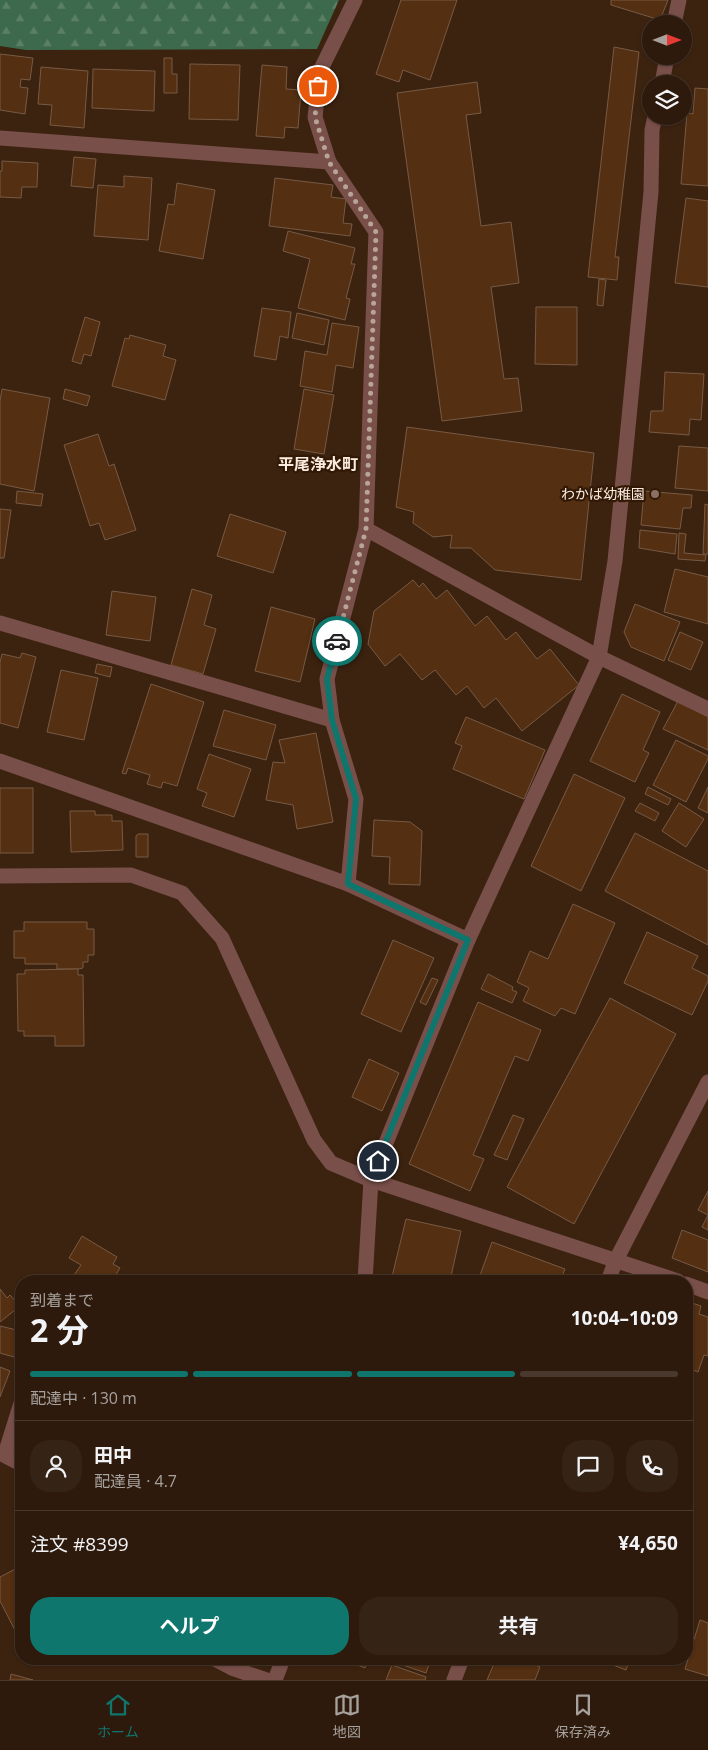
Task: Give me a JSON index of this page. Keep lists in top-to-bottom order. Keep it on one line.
{"districts":["平尾浄水町"],"places":["わかば幼稚園"],"north":"right","page":{"heading":["2 分","到着まで","10:04–10:09"],"panel":["田中","配達員 · 4.7","注文 #8399","¥4,650"],"bar":"配達中 · 130 m","buttons":["ヘルプ","共有"],"tabs":["ホーム","地図","保存済み"]}}
